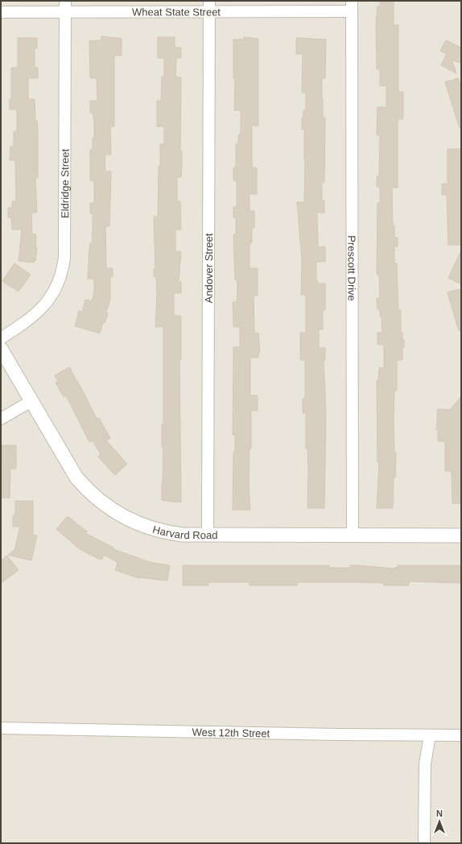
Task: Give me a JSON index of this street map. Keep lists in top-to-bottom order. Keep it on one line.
{"streets":{"street":["Wheat State Street","Eldridge Street","Andover Street","Prescott Drive","Harvard Road","West 12th Street"]},"crossings":[["Wheat State Street","Eldridge Street"],["Wheat State Street","Andover Street"],["Wheat State Street","Prescott Drive"],["Andover Street","Harvard Road"],["Prescott Drive","Harvard Road"]],"north":"top"}
